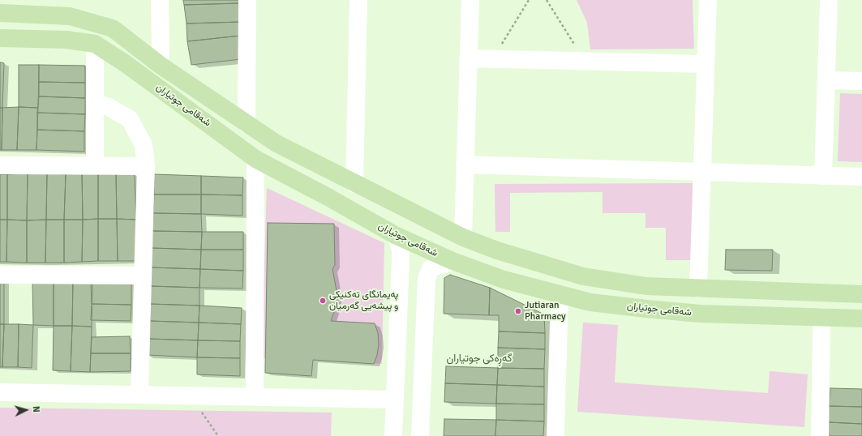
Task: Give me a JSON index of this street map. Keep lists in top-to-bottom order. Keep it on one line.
{"streets":{"main road":["شەقامی جوتیاران"]},"districts":["گەڕەکی جوتیاران"],"places":["پەیمانگای تەکنیکی و پیشەیی گەرمیان","Jutiaran Pharmacy"],"north":"right"}
